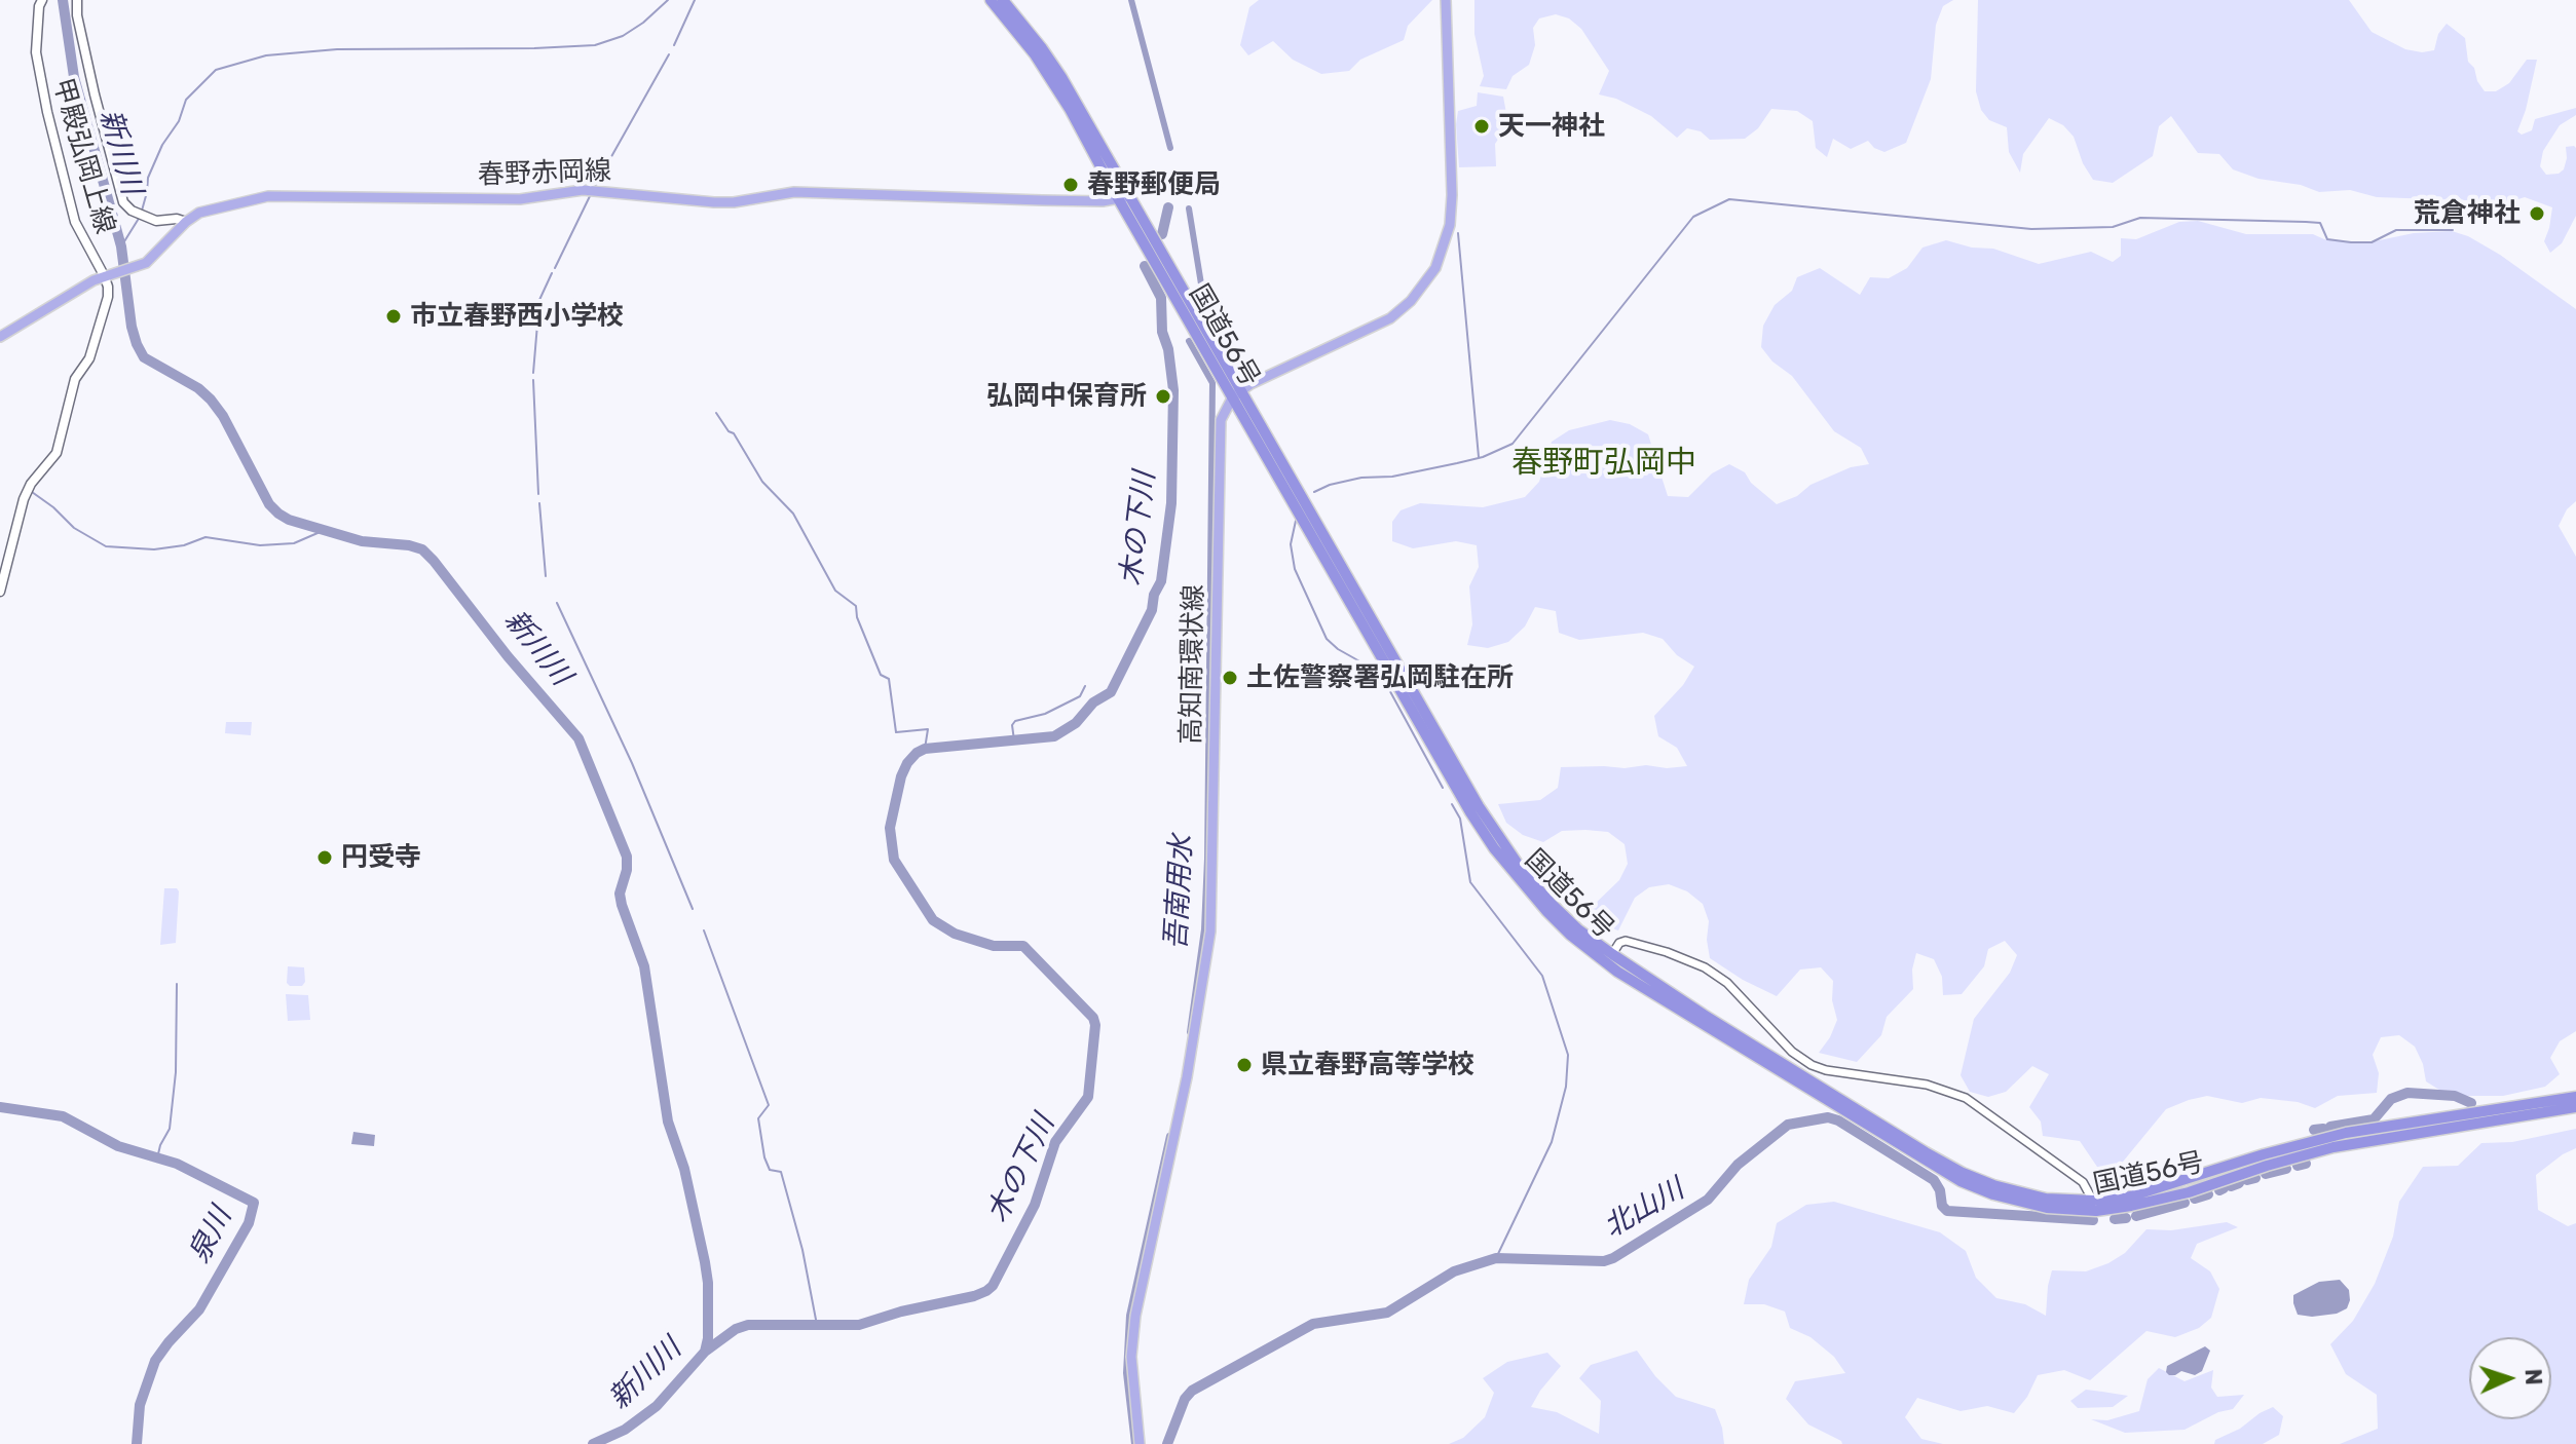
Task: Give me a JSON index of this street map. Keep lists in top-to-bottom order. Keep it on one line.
{"streets":{"highway":["国道56号"],"main road":["甲殿弘岡上線","春野赤岡線","高知南環状線"]},"crossings":[["甲殿弘岡上線","春野赤岡線"],["春野赤岡線","国道56号"],["国道56号","高知南環状線"]],"districts":["春野町弘岡中"],"water":["新川川","木の下川","吾南用水","北山川","泉川"],"places":["天一神社","春野郵便局","荒倉神社","市立春野西小学校","弘岡中保育所","土佐警察署弘岡駐在所","円受寺","県立春野高等学校"],"north":"right"}
